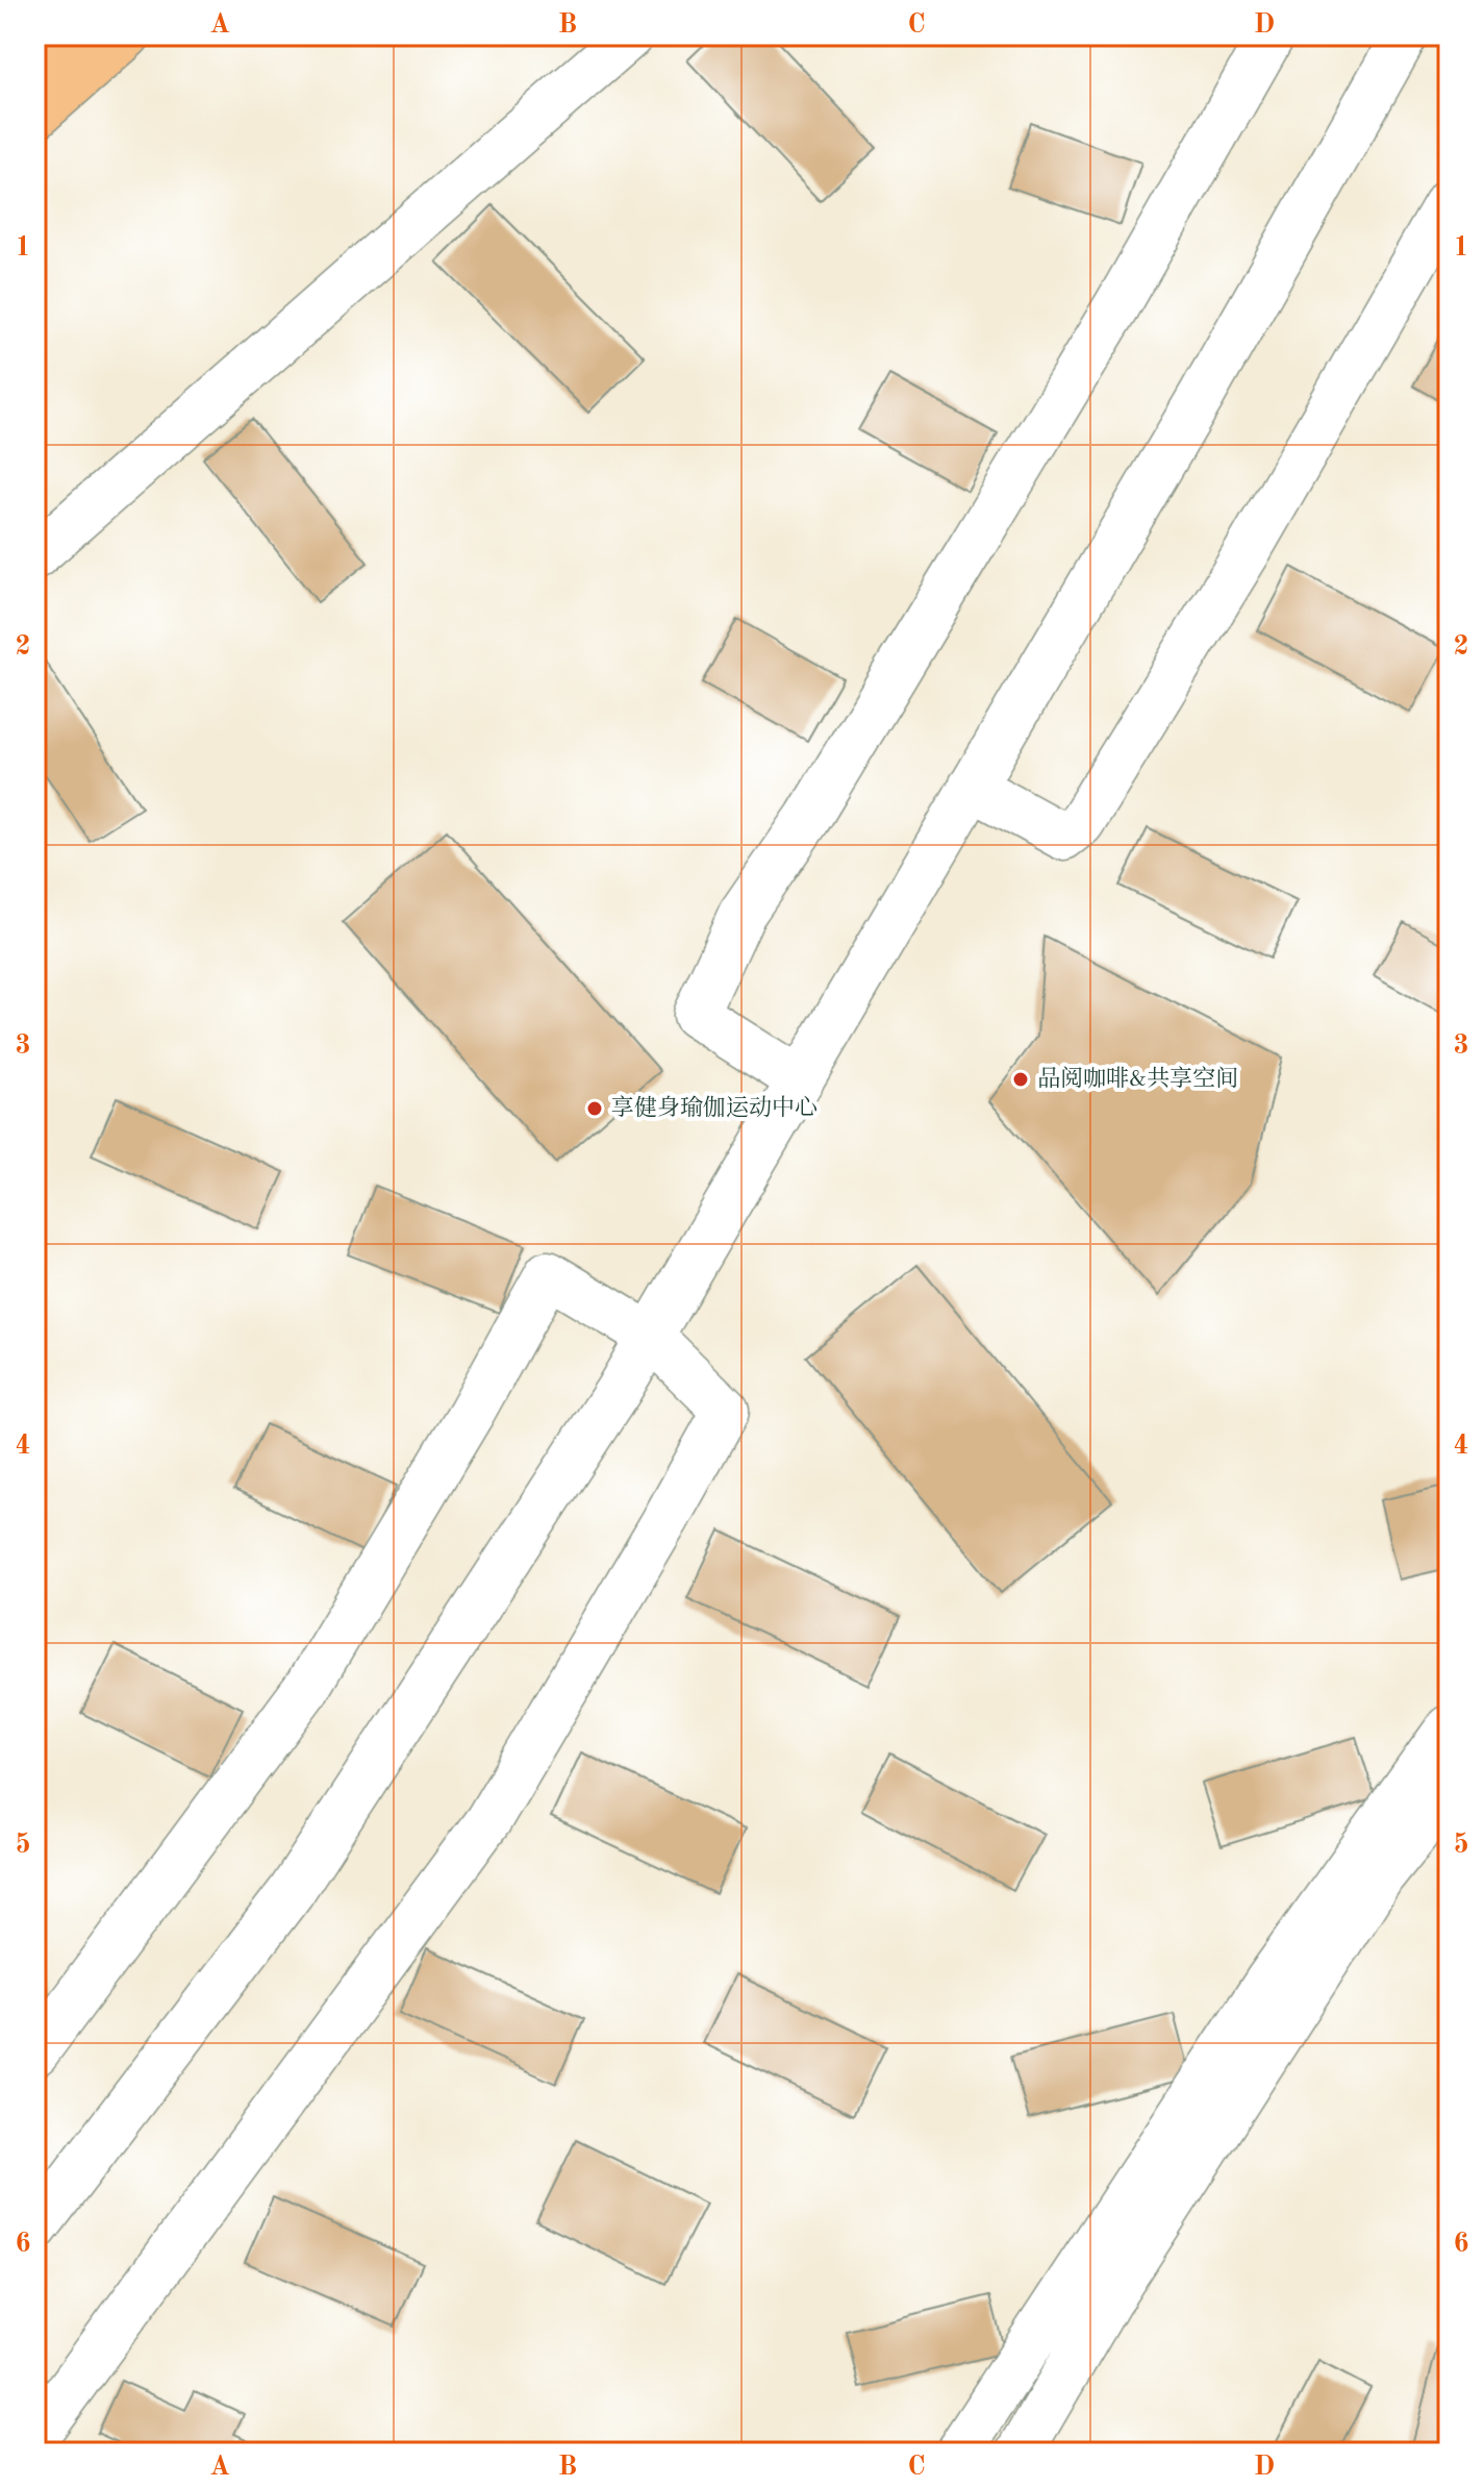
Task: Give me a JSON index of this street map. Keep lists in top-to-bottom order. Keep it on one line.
{"places":["品阅咖啡&共享空间","享健身瑜伽运动中心"],"grid":{"columns":["A","B","C","D"],"rows":["1","2","3","4","5","6"]}}
